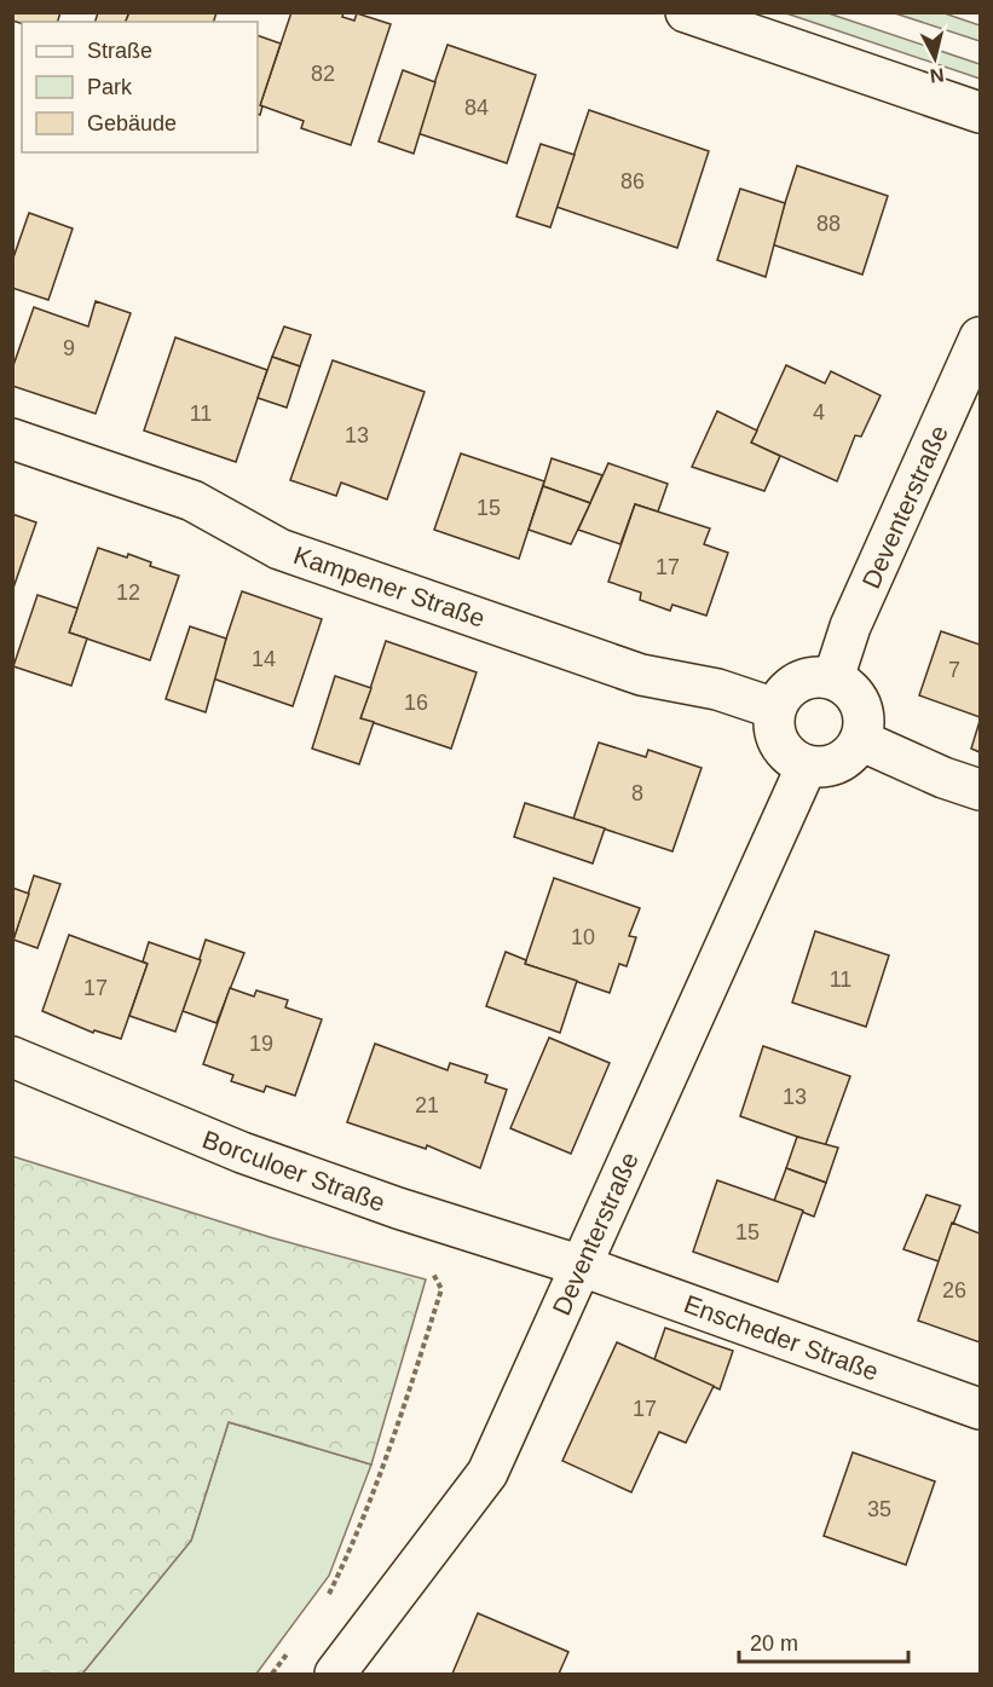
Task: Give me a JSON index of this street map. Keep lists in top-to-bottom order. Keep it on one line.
{"streets":{"street":["Deventerstraße","Kampener Straße","Borculoer Straße","Enscheder Straße"]},"crossings":[["Deventerstraße","Kampener Straße"],["Deventerstraße","Borculoer Straße"],["Deventerstraße","Enscheder Straße"],["Borculoer Straße","Enscheder Straße"]],"house_numbers":["82","84","86","88","9","4","11","13","15","17","12","14","7","16","8","10","11","17","19","13","21","15","26","17","35"],"legend":["Straße","Park","Gebäude"],"scale_bar":"20 m","north":"bottom"}
